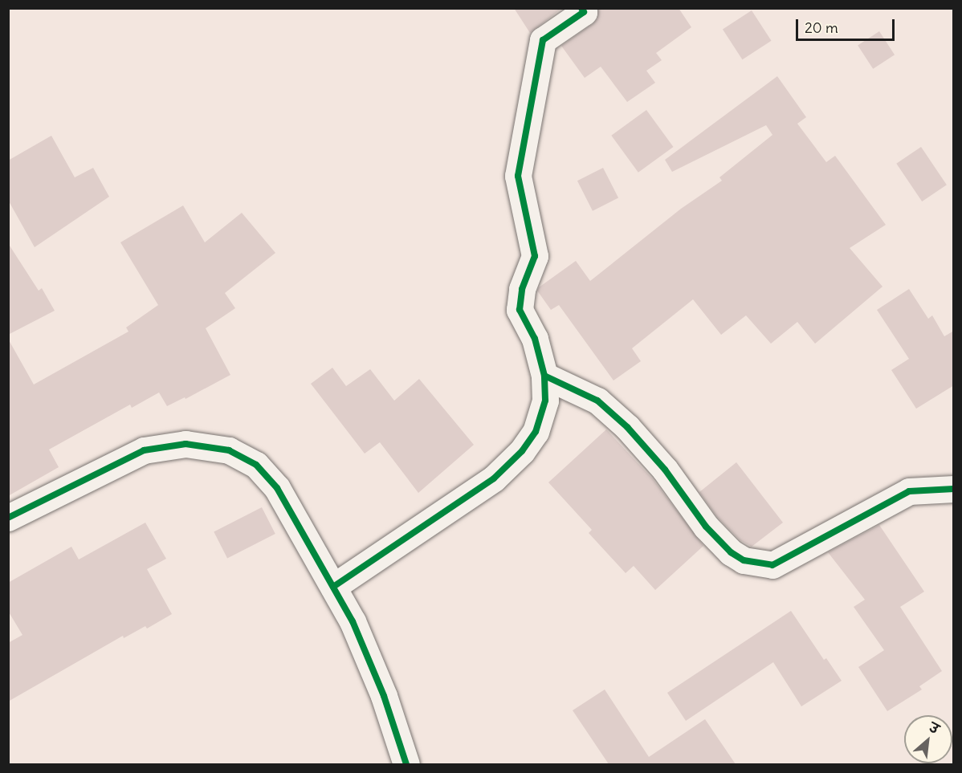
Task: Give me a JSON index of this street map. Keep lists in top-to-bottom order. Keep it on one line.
{"scale_bar":"20 m","north":"top right"}
